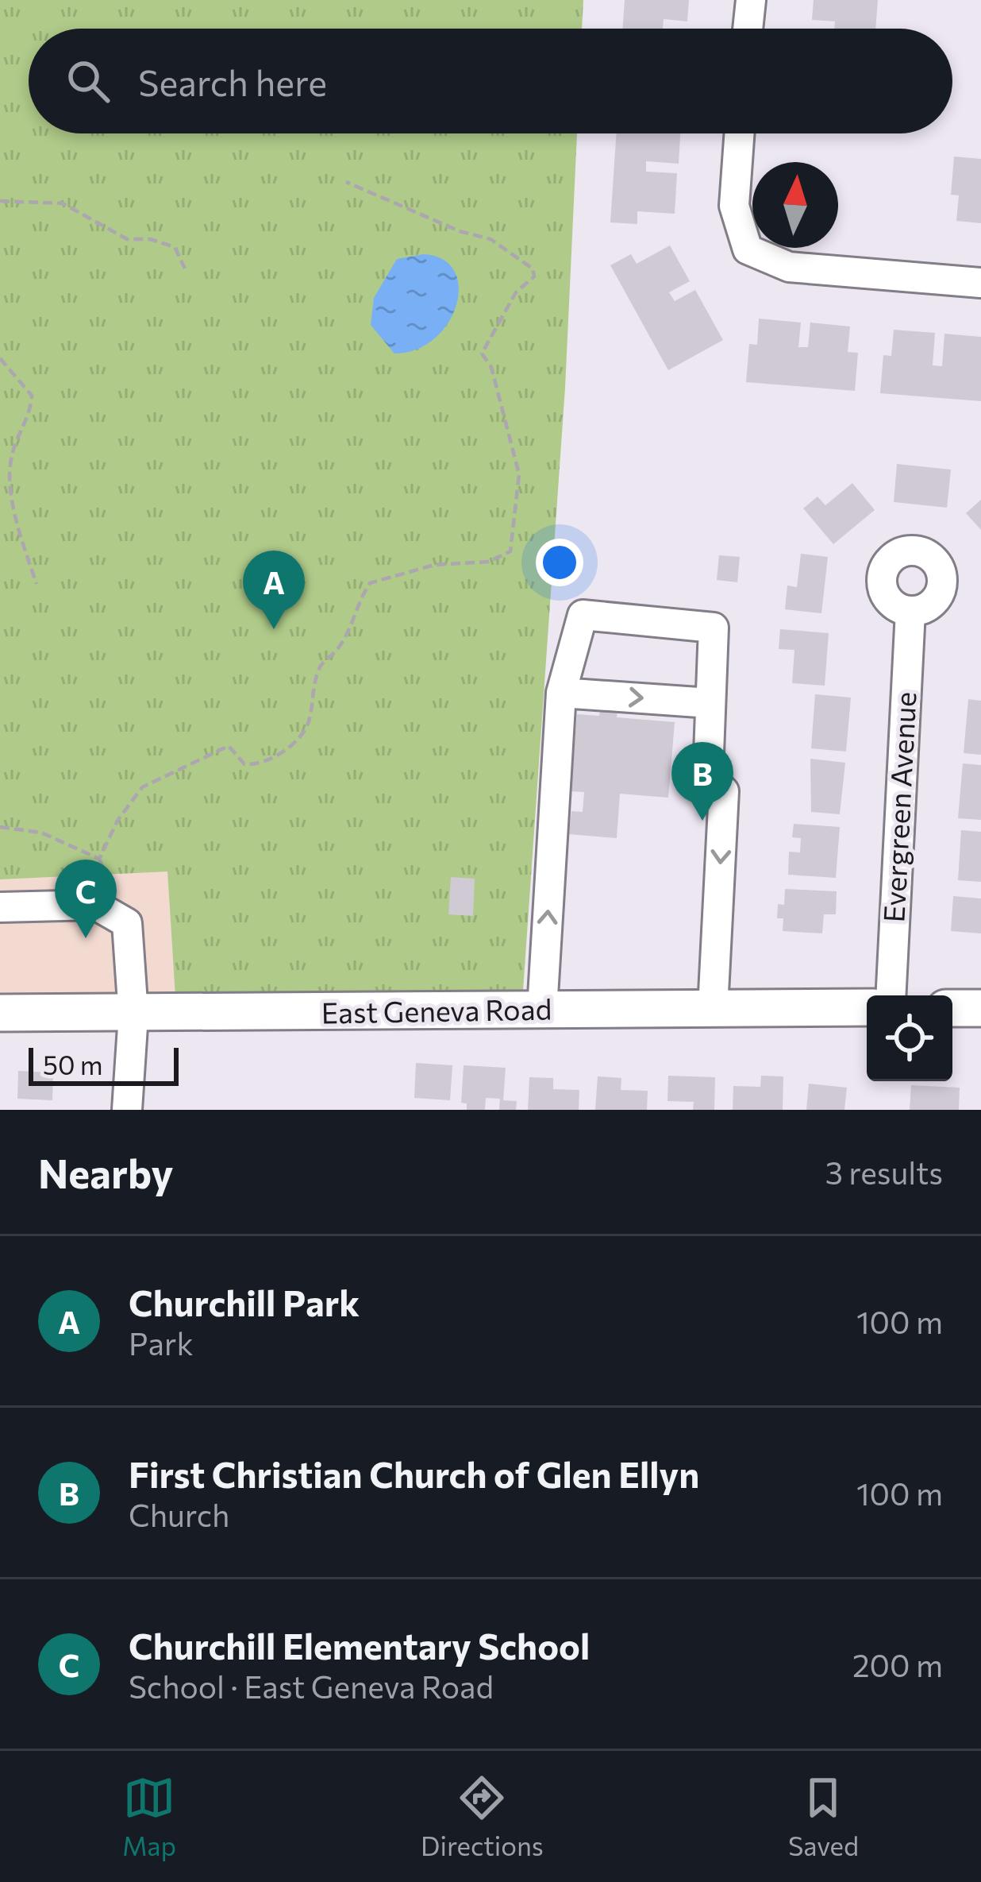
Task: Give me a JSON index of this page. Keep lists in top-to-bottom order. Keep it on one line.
{"streets":{"main road":["East Geneva Road"],"street":["Evergreen Avenue"]},"scale_bar":"50 m","north":"top","page":{"search":"Search here","pins":["A","B","C"],"scale":"50 m","heading":["Nearby","3 results"],"list":[{"mark":"A","name":"Churchill Park","note":"Park","value":"100 m"},{"mark":"B","name":"First Christian Church of Glen Ellyn","note":"Church","value":"100 m"},{"mark":"C","name":"Churchill Elementary School","note":"School · East Geneva Road","value":"200 m"}],"nav":["Map","Directions","Saved"]}}
